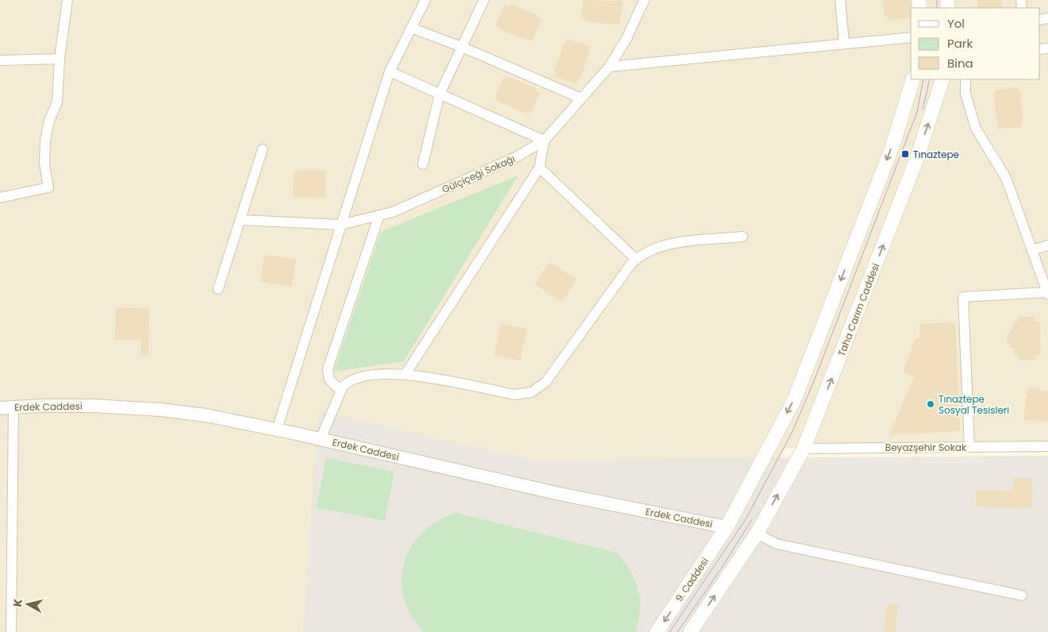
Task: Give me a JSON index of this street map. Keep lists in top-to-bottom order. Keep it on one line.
{"streets":{"main road":["Taha Carım Caddesi","9. Caddesi"],"street":["Gülçiçeği Sokağı","Erdek Caddesi","Beyazşehir Sokak"]},"crossings":[["Taha Carım Caddesi","Beyazşehir Sokak"],["Erdek Caddesi","9. Caddesi"]],"places":{"transit":["Tınaztepe"],"other":["Tınaztepe Sosyal Tesisleri"]},"legend":["Yol","Park","Bina"],"north":"left"}
